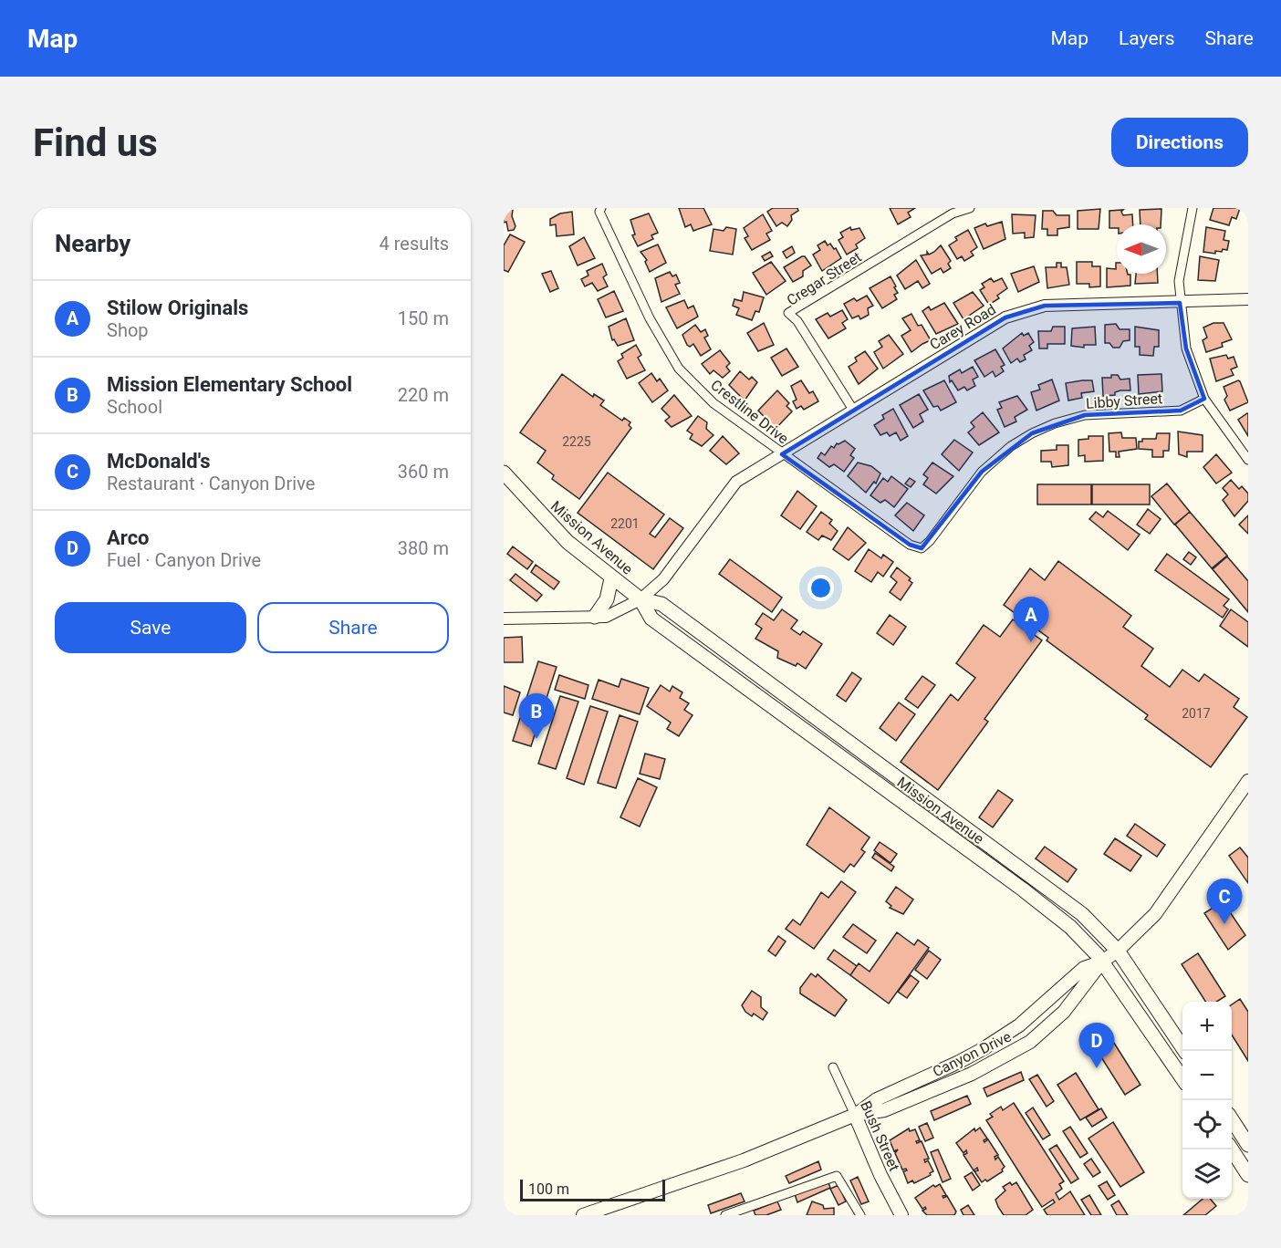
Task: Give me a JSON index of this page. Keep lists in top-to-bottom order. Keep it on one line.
{"streets":{"main road":["Mission Avenue","Canyon Drive","Bush Street"],"street":["Cregar Street","Carey Road","Libby Street","Crestline Drive"]},"crossings":[["Cregar Street","Carey Road"],["Carey Road","Crestline Drive"],["Carey Road","Mission Avenue"],["Libby Street","Crestline Drive"],["Mission Avenue","Canyon Drive"],["Canyon Drive","Bush Street"]],"house_numbers":["2225","2201","2017"],"scale_bar":"100 m","north":"left","page":{"header":"Map","nav":["Map","Layers","Share"],"buttons":["Directions",["Save","Share"]],"title":"Find us","heading":["Nearby","4 results"],"list":[{"mark":"A","name":"Stilow Originals","note":"Shop","value":"150 m"},{"mark":"B","name":"Mission Elementary School","note":"School","value":"220 m"},{"mark":"C","name":"McDonald's","note":"Restaurant · Canyon Drive","value":"360 m"},{"mark":"D","name":"Arco","note":"Fuel · Canyon Drive","value":"380 m"}],"pins":["A","B","C","D"],"map_buttons":["+","−"],"scale":"100 m"}}
